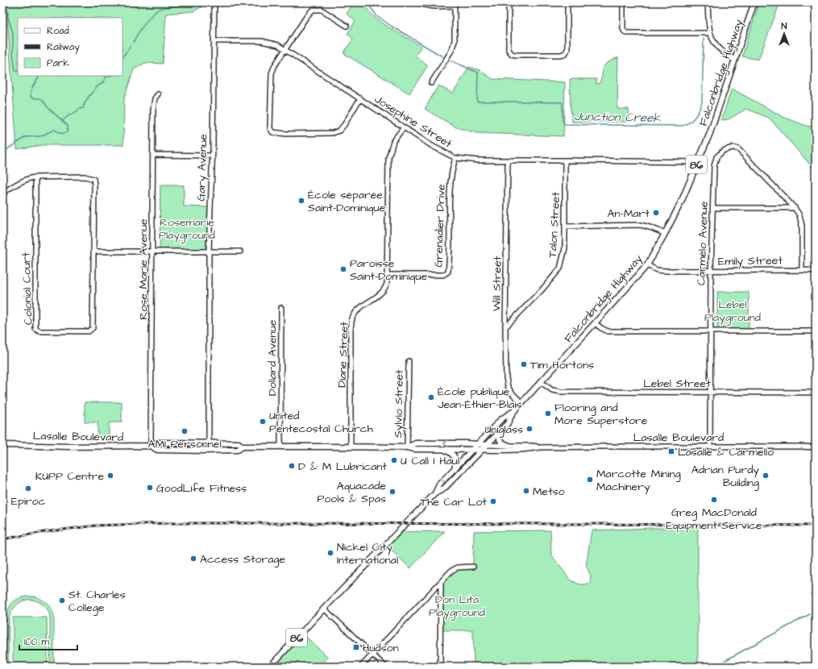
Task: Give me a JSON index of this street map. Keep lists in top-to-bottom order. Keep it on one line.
{"streets":{"main road":["Falconbridge Highway","86","Lasalle Boulevard"],"street":["Josephine Street","Gary Avenue","Talon Street","Grenadier Drive","Carmelo Avenue","Emily Street","Rose Marie Avenue","Will Street","Colonial Court","Diane Street","Dollard Avenue","Lebel Street","Sylvio Street"]},"crossings":[["Falconbridge Highway","Josephine Street"],["Falconbridge Highway","Emily Street"],["Falconbridge Highway","Will Street"],["Falconbridge Highway","Lebel Street"],["Falconbridge Highway","Lasalle Boulevard"],["Josephine Street","Gary Avenue"],["Josephine Street","Talon Street"],["Josephine Street","Grenadier Drive"],["Josephine Street","Will Street"],["Josephine Street","Diane Street"],["Gary Avenue","Lasalle Boulevard"],["Talon Street","Will Street"],["Grenadier Drive","Diane Street"],["Carmelo Avenue","Emily Street"],["Carmelo Avenue","Lebel Street"],["Carmelo Avenue","Lasalle Boulevard"],["Rose Marie Avenue","Lasalle Boulevard"],["Diane Street","Lasalle Boulevard"],["Dollard Avenue","Lasalle Boulevard"],["Sylvio Street","Lasalle Boulevard"]],"water":["Junction Creek"],"parks":["Rosemarie Playground","Lebel Playground","Don Lita Playground"],"places":{"other":["École séparée Saint-Dominique","An-Mart","Paroisse Saint-Dominique","Tim Hortons","École publique Jean-Éthier-Blais","Flooring and More Superstore","United Pentecostal Church","Uniglass","AMI Personnel","U Call I Haul","D & M Lubricant","KUPP Centre","Adrian Purdy Building","Marcotte Mining Machinery","GoodLife Fitness","Epiroc","Metso","Aquacade Pools & Spas","Greg MacDonald Equipment Service","The Car Lot","Nickel City International","Access Storage","St. Charles College"],"transit":["Lasalle & Carmello","Hudson"]},"legend":["Road","Railway","Park"],"scale_bar":"100 m","north":"top"}
